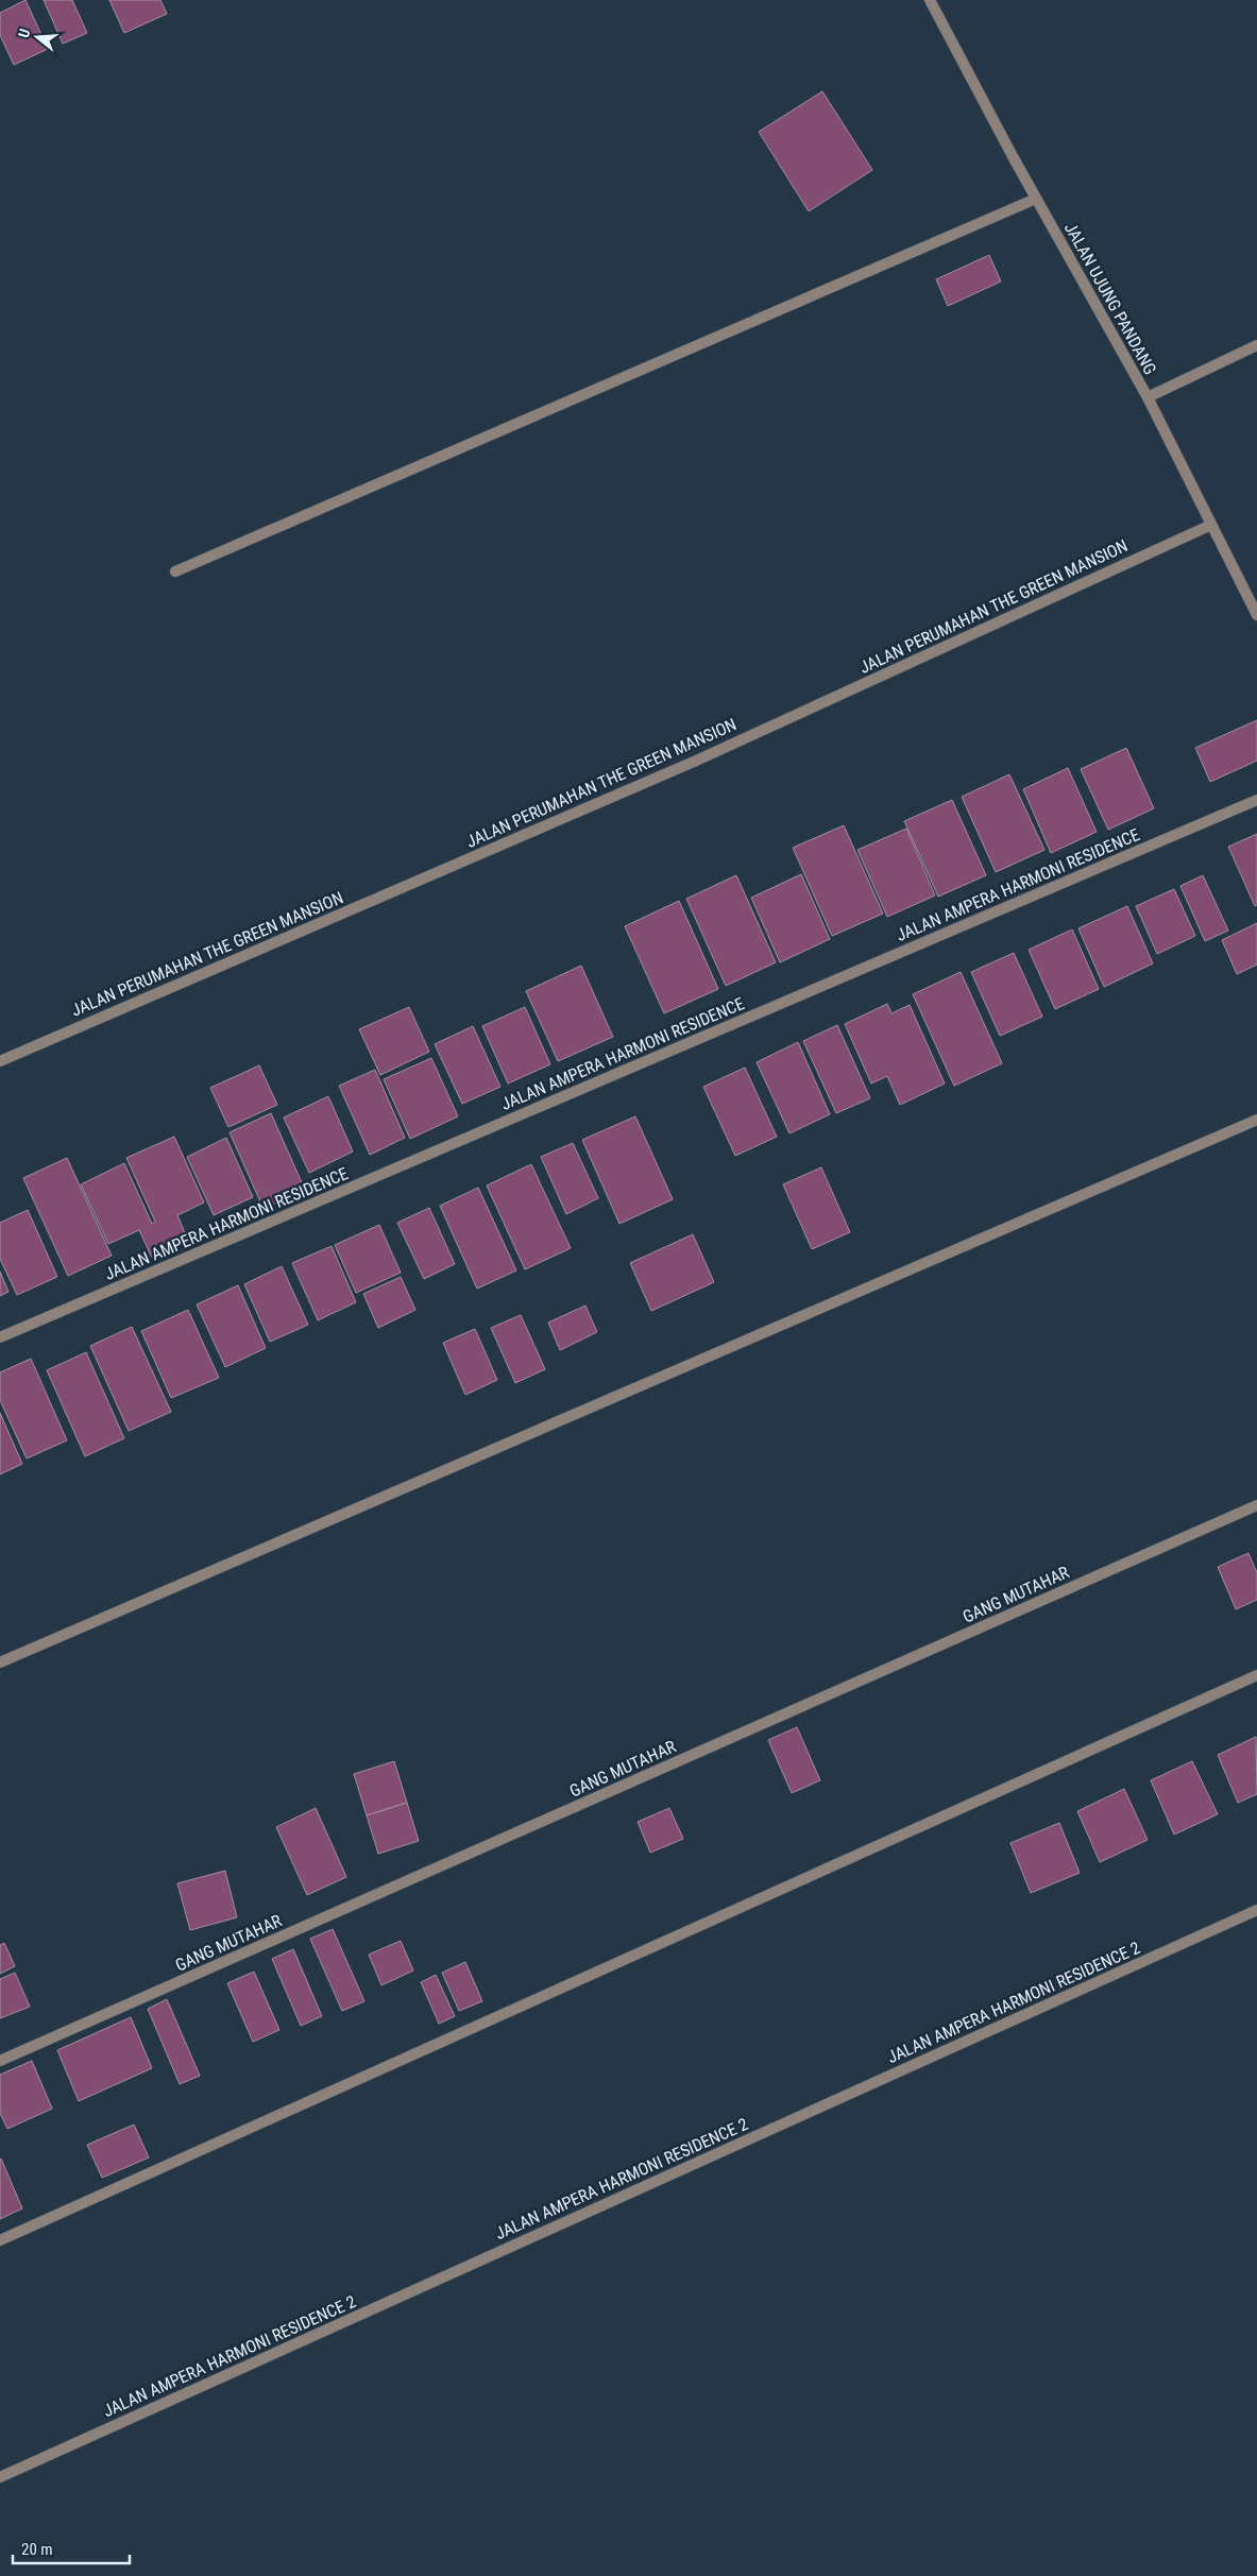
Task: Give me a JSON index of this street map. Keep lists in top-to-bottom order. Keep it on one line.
{"streets":{"street":["JALAN UJUNG PANDANG","JALAN PERUMAHAN THE GREEN MANSION","JALAN AMPERA HARMONI RESIDENCE","GANG MUTAHAR","JALAN AMPERA HARMONI RESIDENCE 2"]},"crossings":[["JALAN UJUNG PANDANG","JALAN PERUMAHAN THE GREEN MANSION"]],"scale_bar":"20 m","north":"left"}
